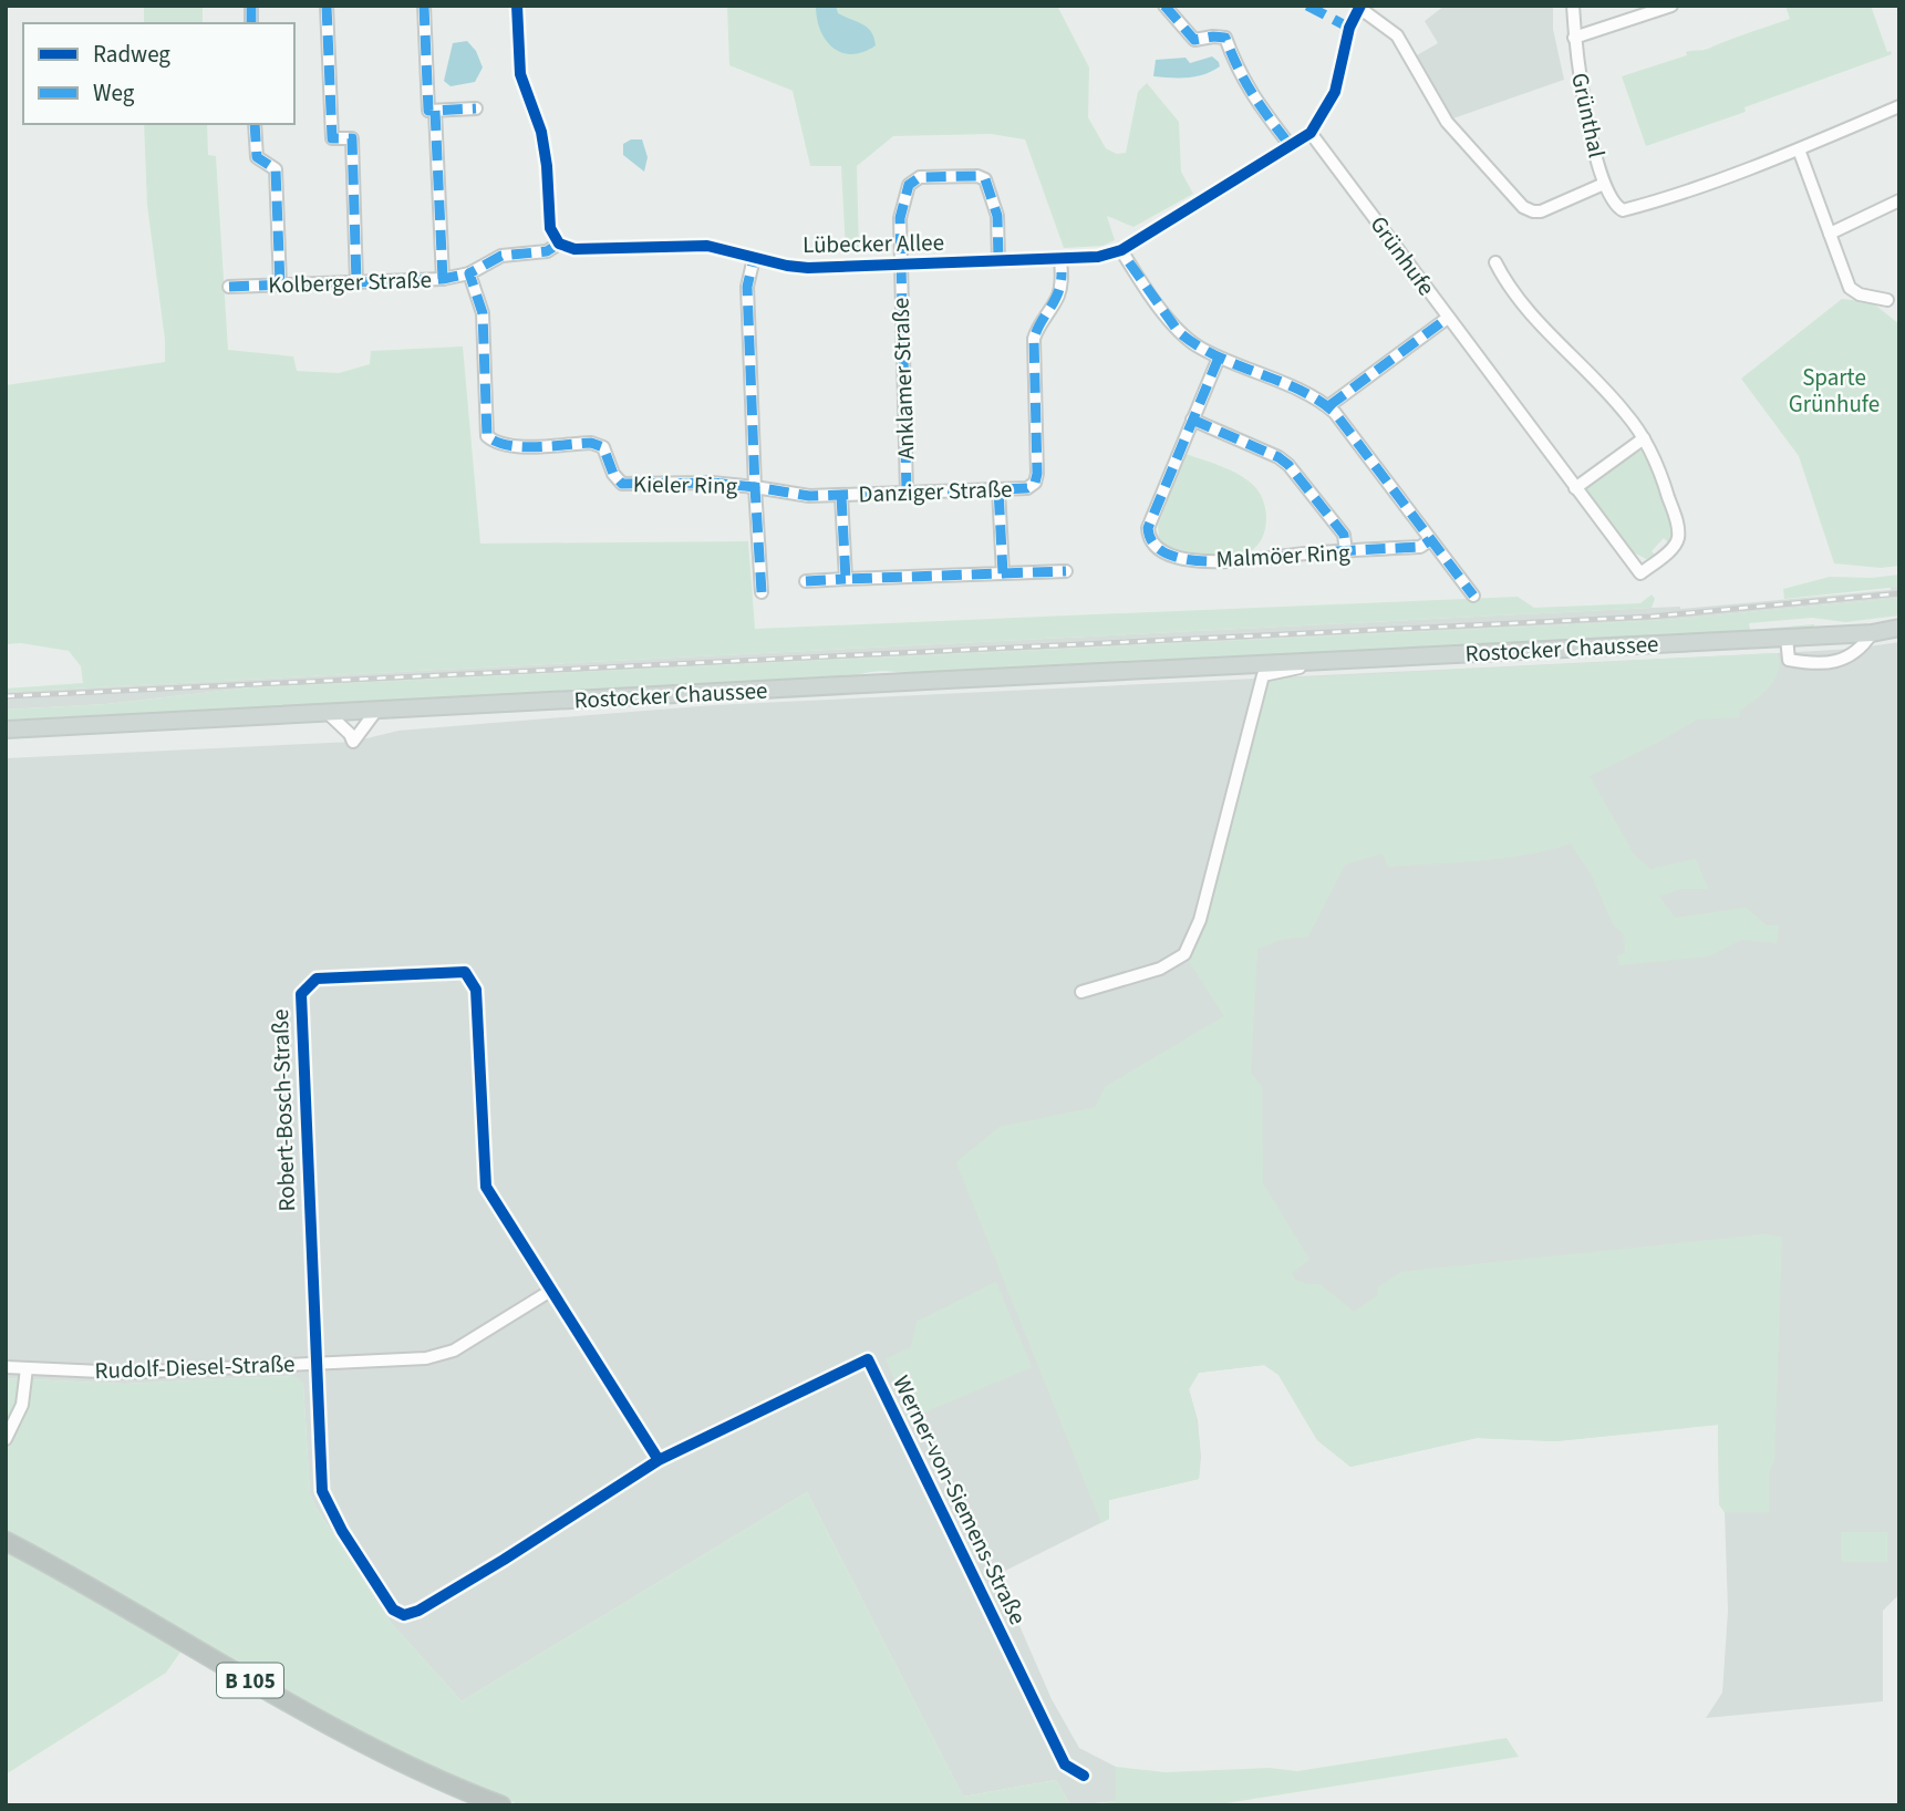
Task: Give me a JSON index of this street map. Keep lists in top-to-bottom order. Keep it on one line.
{"streets":{"highway":["B 105"],"main road":["Rostocker Chaussee"],"street":["Grünthal","Lübecker Allee","Grünhufe","Kolberger Straße","Anklamer Straße","Kieler Ring","Danziger Straße","Malmöer Ring","Robert-Bosch-Straße","Rudolf-Diesel-Straße","Werner-von-Siemens-Straße"]},"crossings":[["Lübecker Allee","Grünhufe"],["Lübecker Allee","Anklamer Straße"],["Lübecker Allee","Kieler Ring"],["Lübecker Allee","Danziger Straße"],["Kolberger Straße","Kieler Ring"],["Anklamer Straße","Danziger Straße"],["Kieler Ring","Danziger Straße"],["Robert-Bosch-Straße","Rudolf-Diesel-Straße"],["Robert-Bosch-Straße","Werner-von-Siemens-Straße"],["Rudolf-Diesel-Straße","Werner-von-Siemens-Straße"]],"parks":["Sparte Grünhufe"],"legend":["Radweg","Weg"]}
